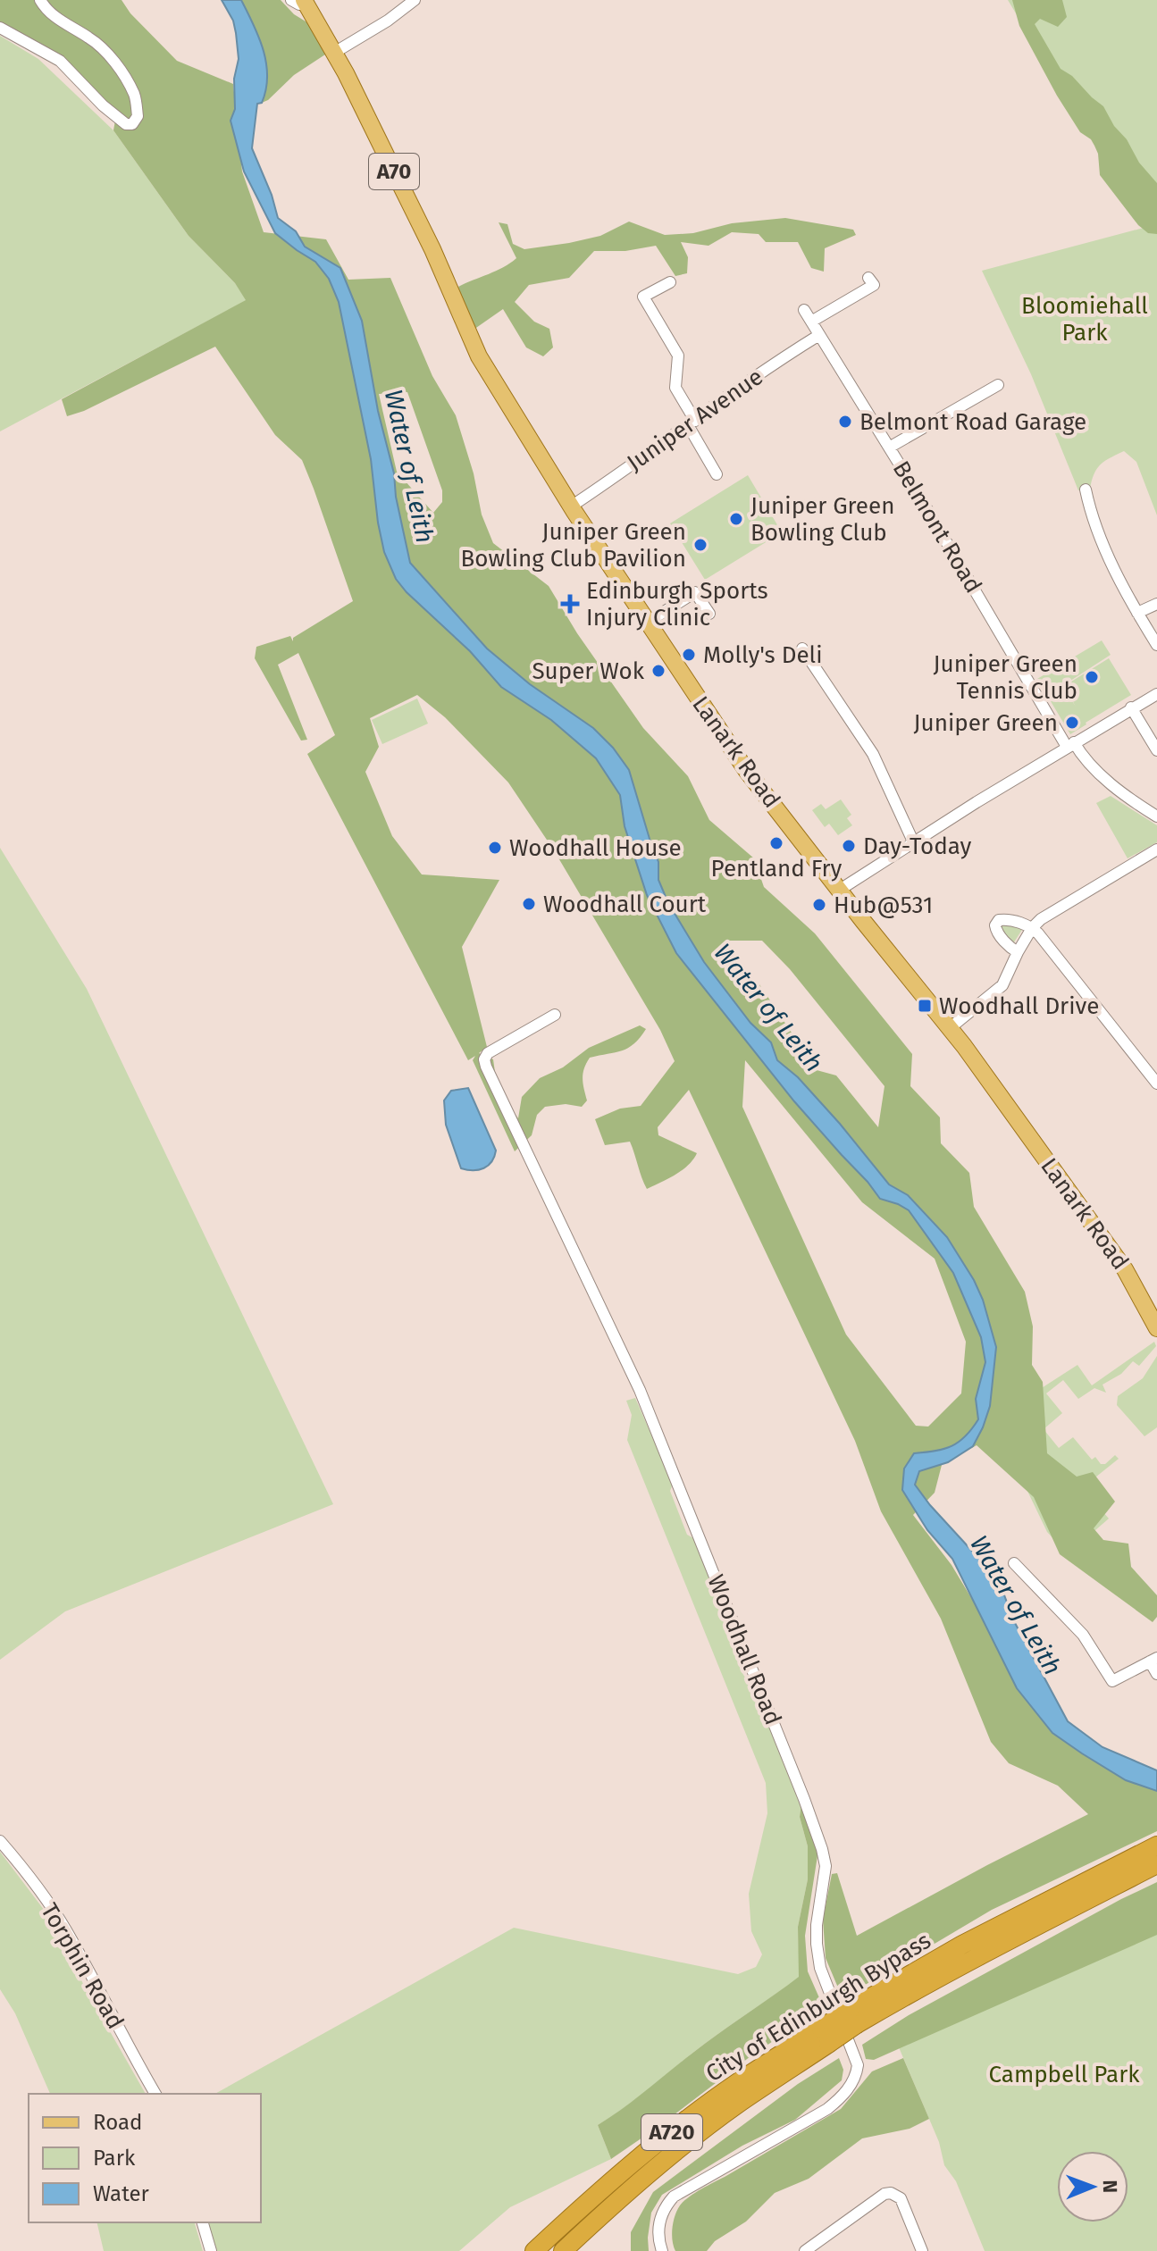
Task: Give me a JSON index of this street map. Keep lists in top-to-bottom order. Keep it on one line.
{"streets":{"highway":["City of Edinburgh Bypass","A720"],"main road":["A70","Lanark Road"],"street":["Juniper Avenue","Belmont Road","Woodhall Road","Torphin Road"]},"crossings":[["A70","Lanark Road"],["Juniper Avenue","Belmont Road"],["Juniper Avenue","Lanark Road"]],"water":["Water of Leith"],"parks":["Bloomiehall Park","Campbell Park"],"places":{"other":["Belmont Road Garage","Juniper Green Bowling Club","Juniper Green Bowling Club Pavilion","Molly's Deli","Super Wok","Juniper Green Tennis Club","Juniper Green","Pentland Fry","Day-Today","Woodhall House","Woodhall Court","Hub@531"],"health":["Edinburgh Sports Injury Clinic"],"transit":["Woodhall Drive"]},"legend":["Road","Park","Water"],"north":"right"}
